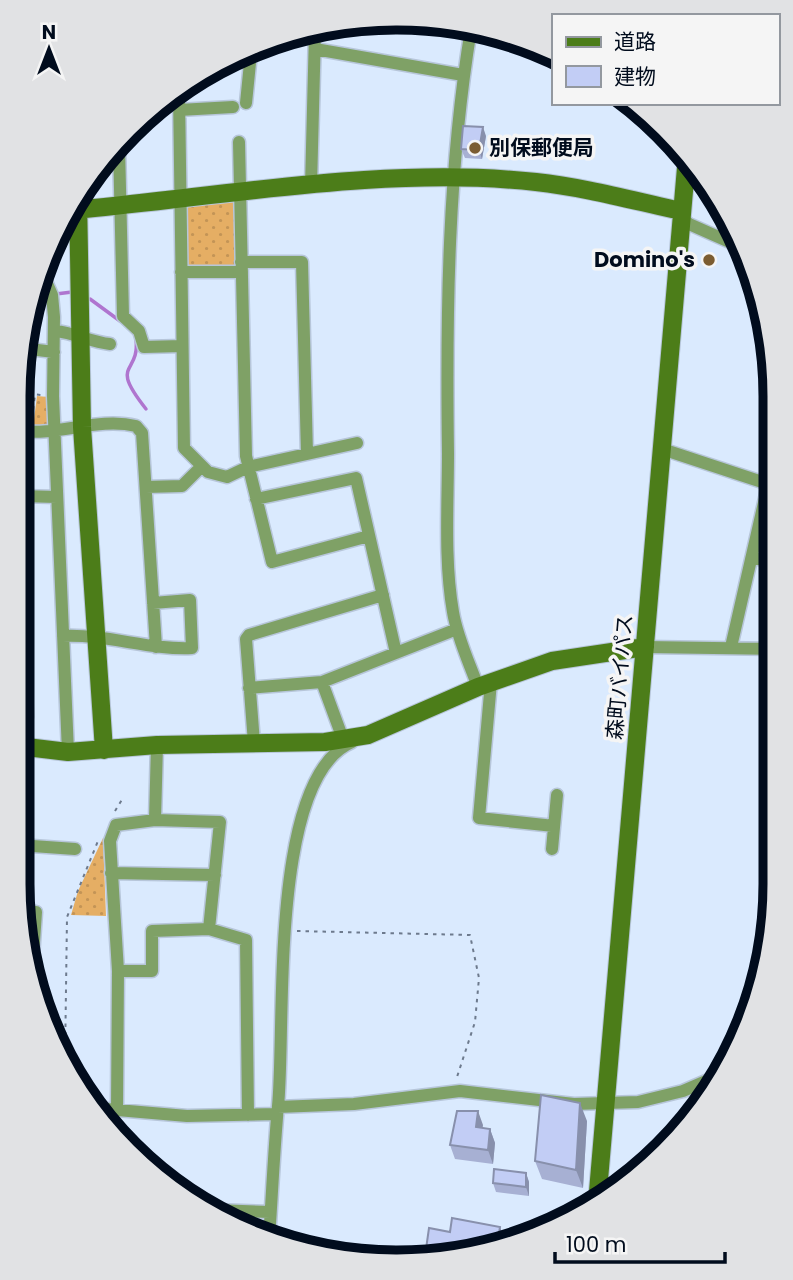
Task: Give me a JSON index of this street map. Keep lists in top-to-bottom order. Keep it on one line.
{"streets":{"street":["森町バイパス"]},"places":["別保郵便局","Domino's"],"legend":["道路","建物"],"scale_bar":"100 m","north":"top"}
